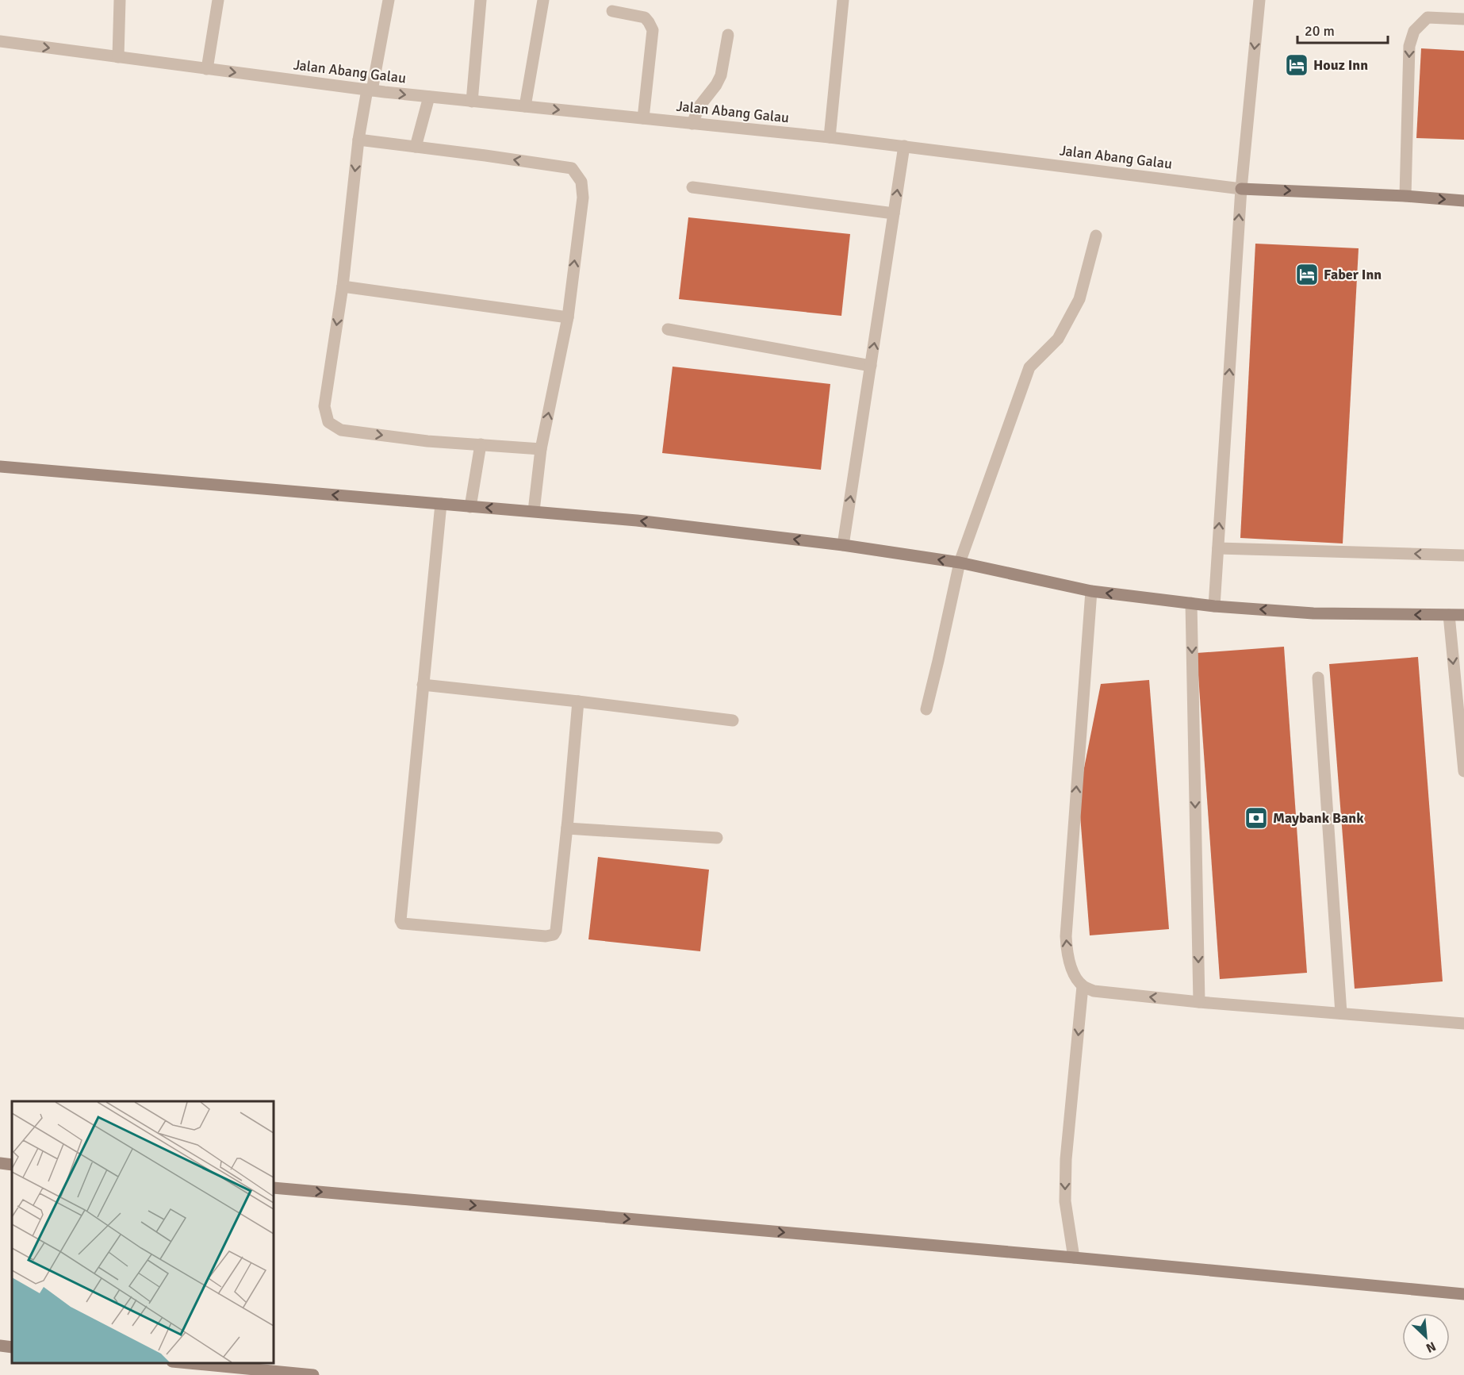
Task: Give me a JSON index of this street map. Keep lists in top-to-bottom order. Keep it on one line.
{"streets":{"street":["Jalan Abang Galau"]},"one_way":["Jalan Abang Galau"],"places":{"hotel":["Houz Inn","Faber Inn"],"bank":["Maybank Bank"]},"scale_bar":"20 m","north":"bottom right"}
